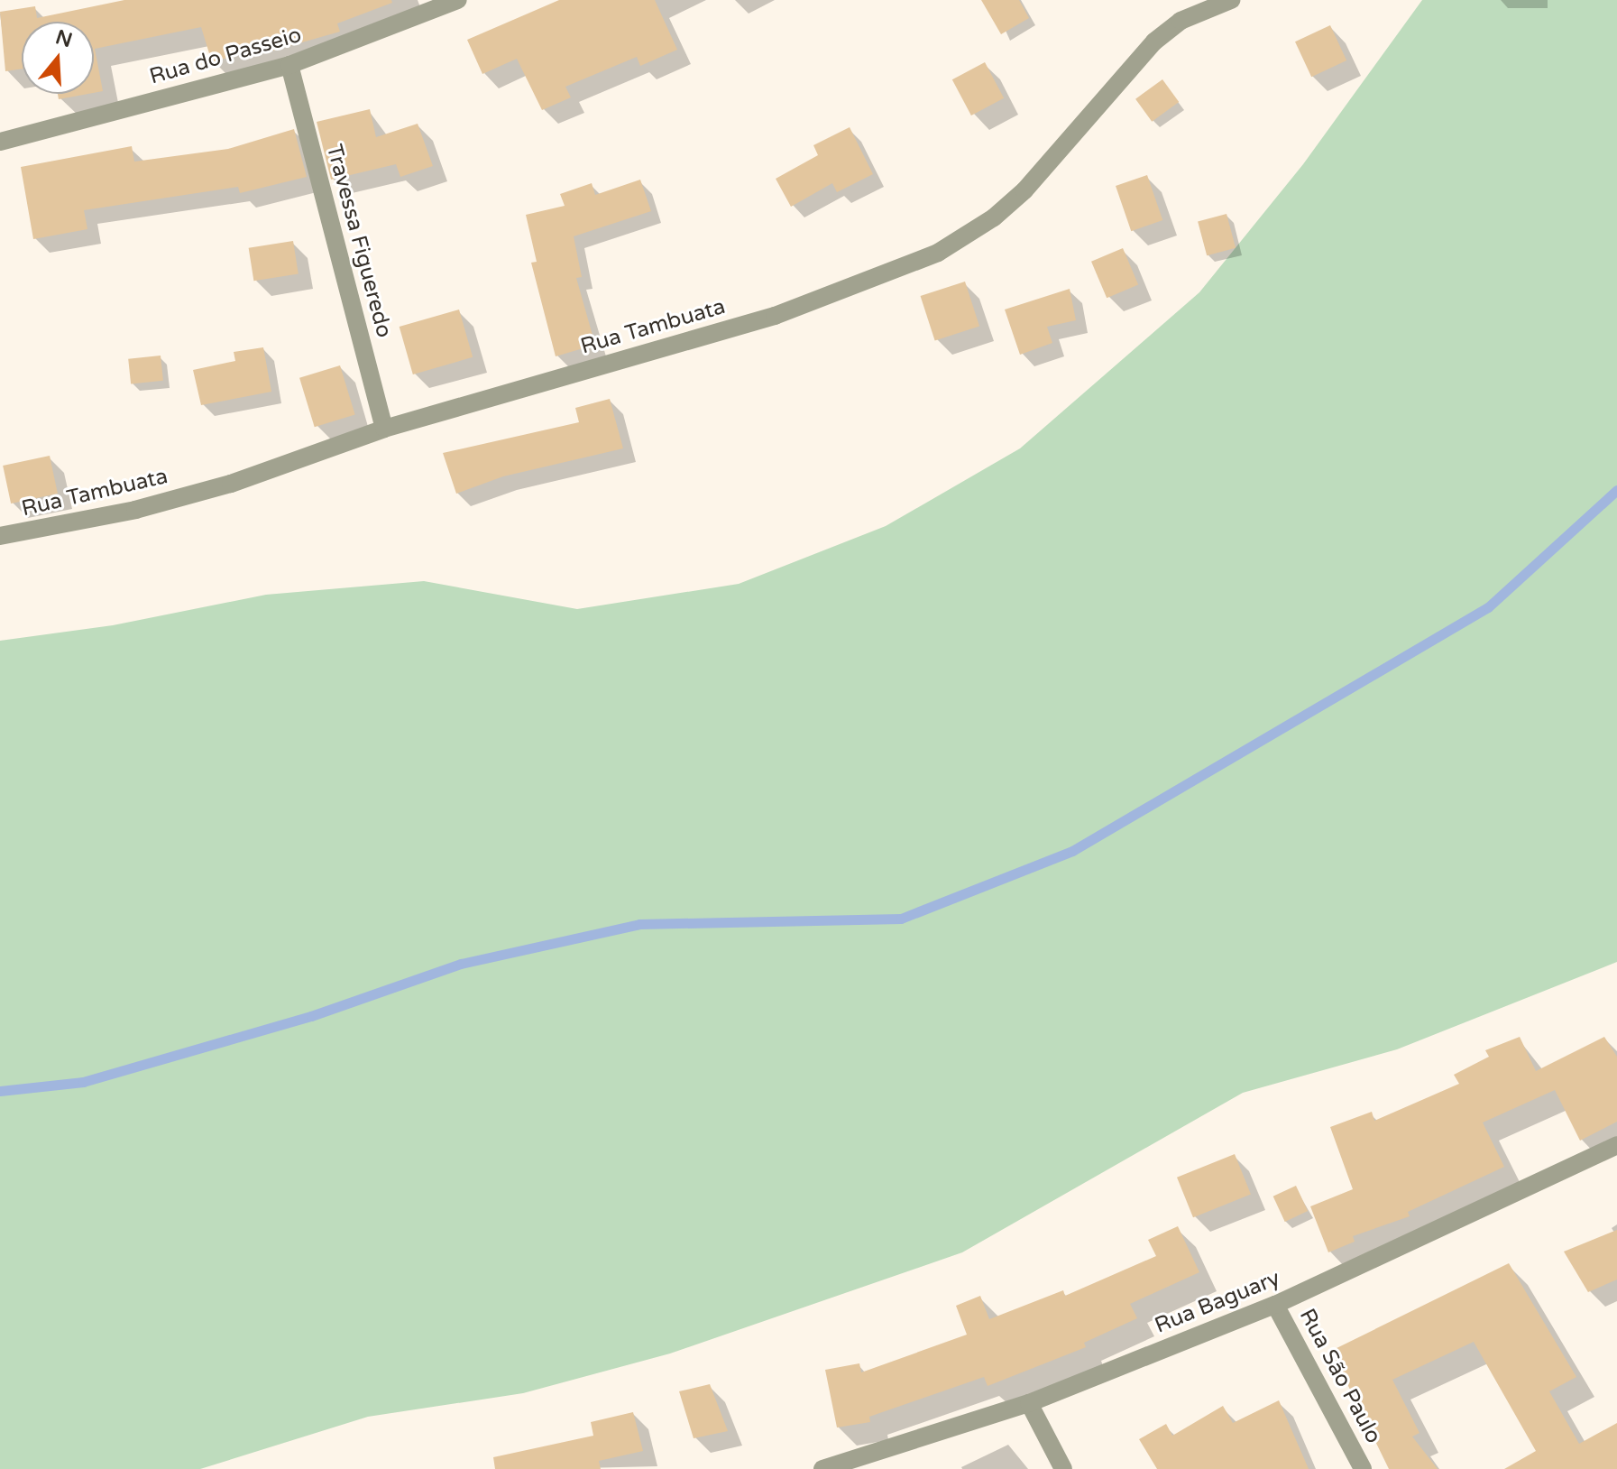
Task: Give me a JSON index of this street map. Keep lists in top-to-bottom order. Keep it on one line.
{"streets":{"street":["Rua do Passeio","Travessa Figueredo","Rua Tambuata","Rua Baguary","Rua São Paulo"]},"crossings":[["Rua do Passeio","Travessa Figueredo"],["Travessa Figueredo","Rua Tambuata"],["Rua Baguary","Rua São Paulo"]],"north":"top"}
